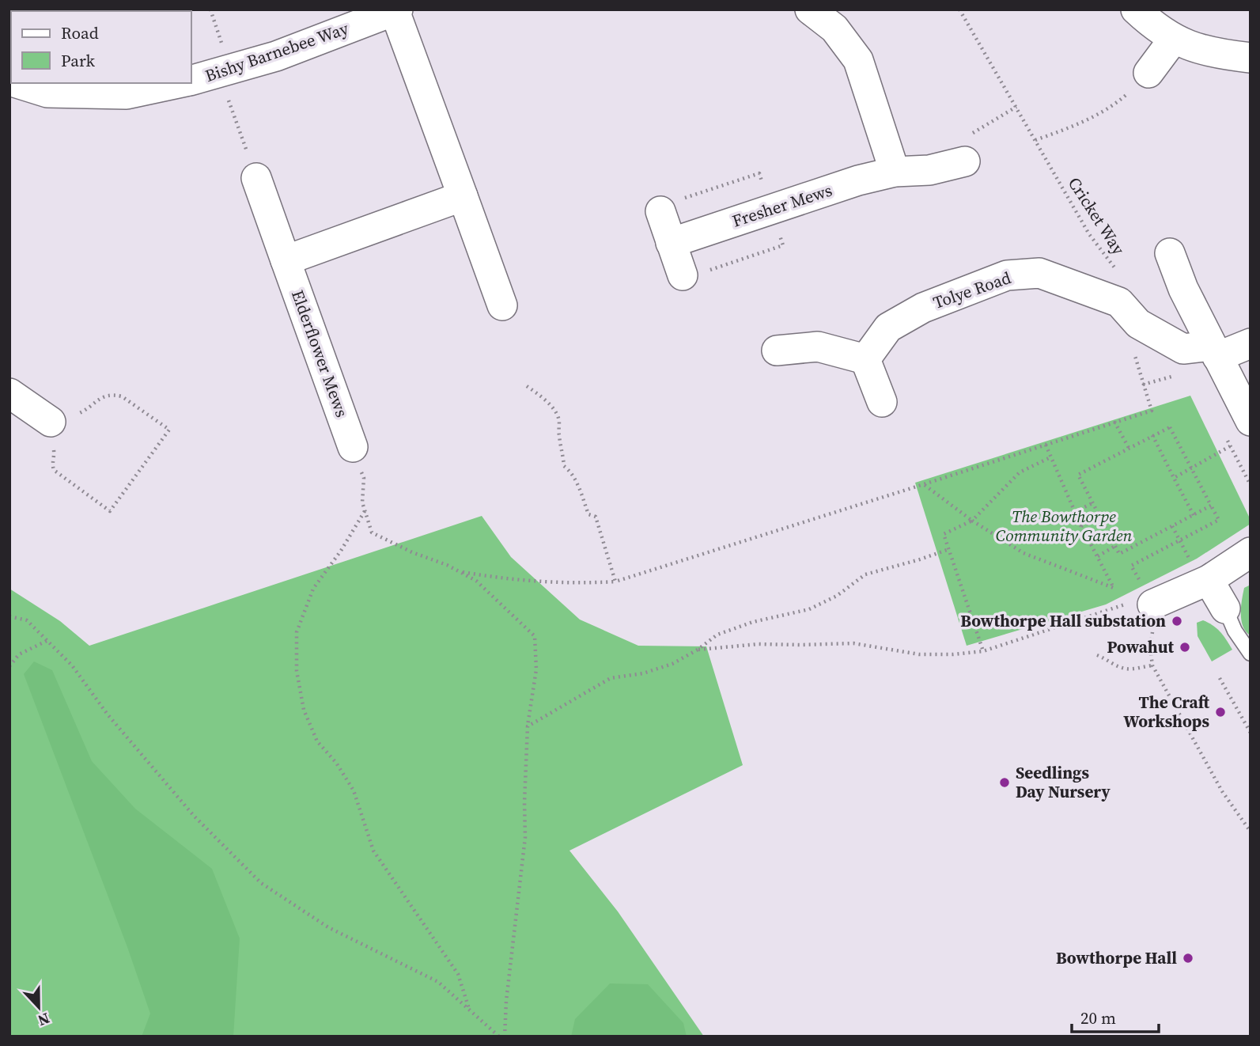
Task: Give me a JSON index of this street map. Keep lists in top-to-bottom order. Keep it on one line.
{"streets":{"street":["Bishy Barnebee Way","Fresher Mews","Tolye Road","Elderflower Mews"],"path":["Cricket Way"]},"parks":["The Bowthorpe Community Garden"],"places":["Bowthorpe Hall substation","Powahut","The Craft Workshops","Seedlings Day Nursery","Bowthorpe Hall"],"legend":["Road","Park"],"scale_bar":"20 m","north":"bottom"}
